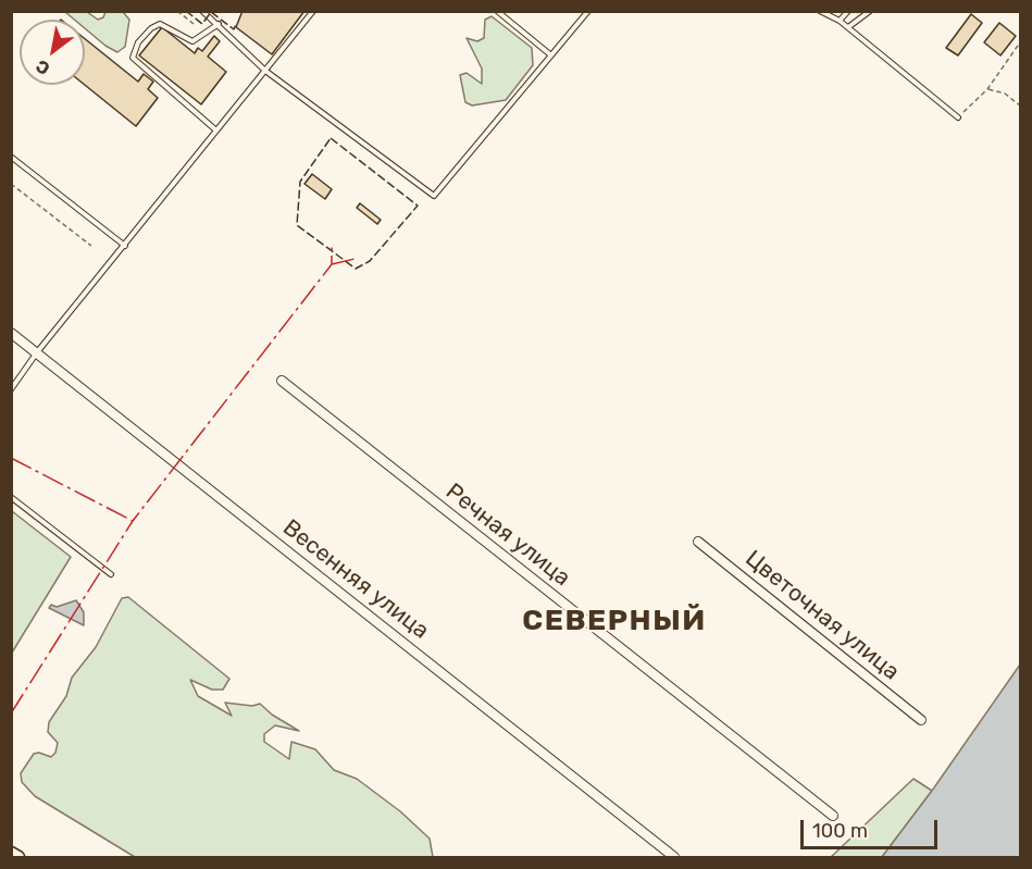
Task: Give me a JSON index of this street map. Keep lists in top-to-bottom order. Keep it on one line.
{"streets":{"street":["Речная улица","Весенняя улица","Цветочная улица"]},"districts":["СЕВЕРНЫЙ"],"scale_bar":"100 m","north":"bottom left"}
